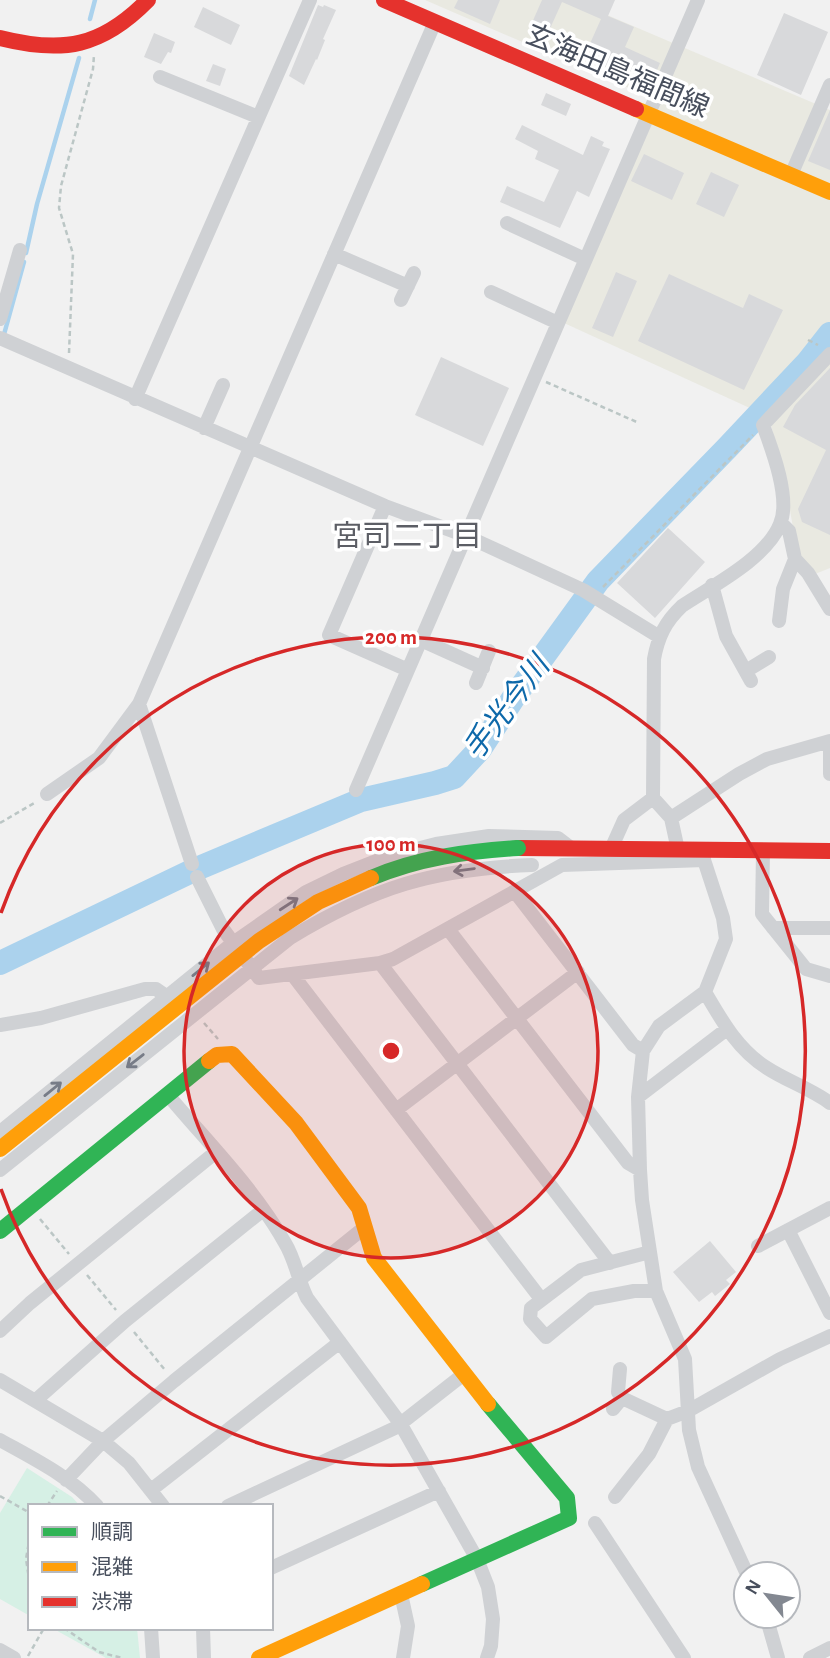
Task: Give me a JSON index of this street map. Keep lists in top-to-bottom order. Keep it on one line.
{"streets":{"street":["玄海田島福間線"]},"districts":["宮司二丁目"],"water":["手光今川"],"legend":["順調","混雑","渋滞"],"north":"top left","rings":["200 m","100 m"]}
